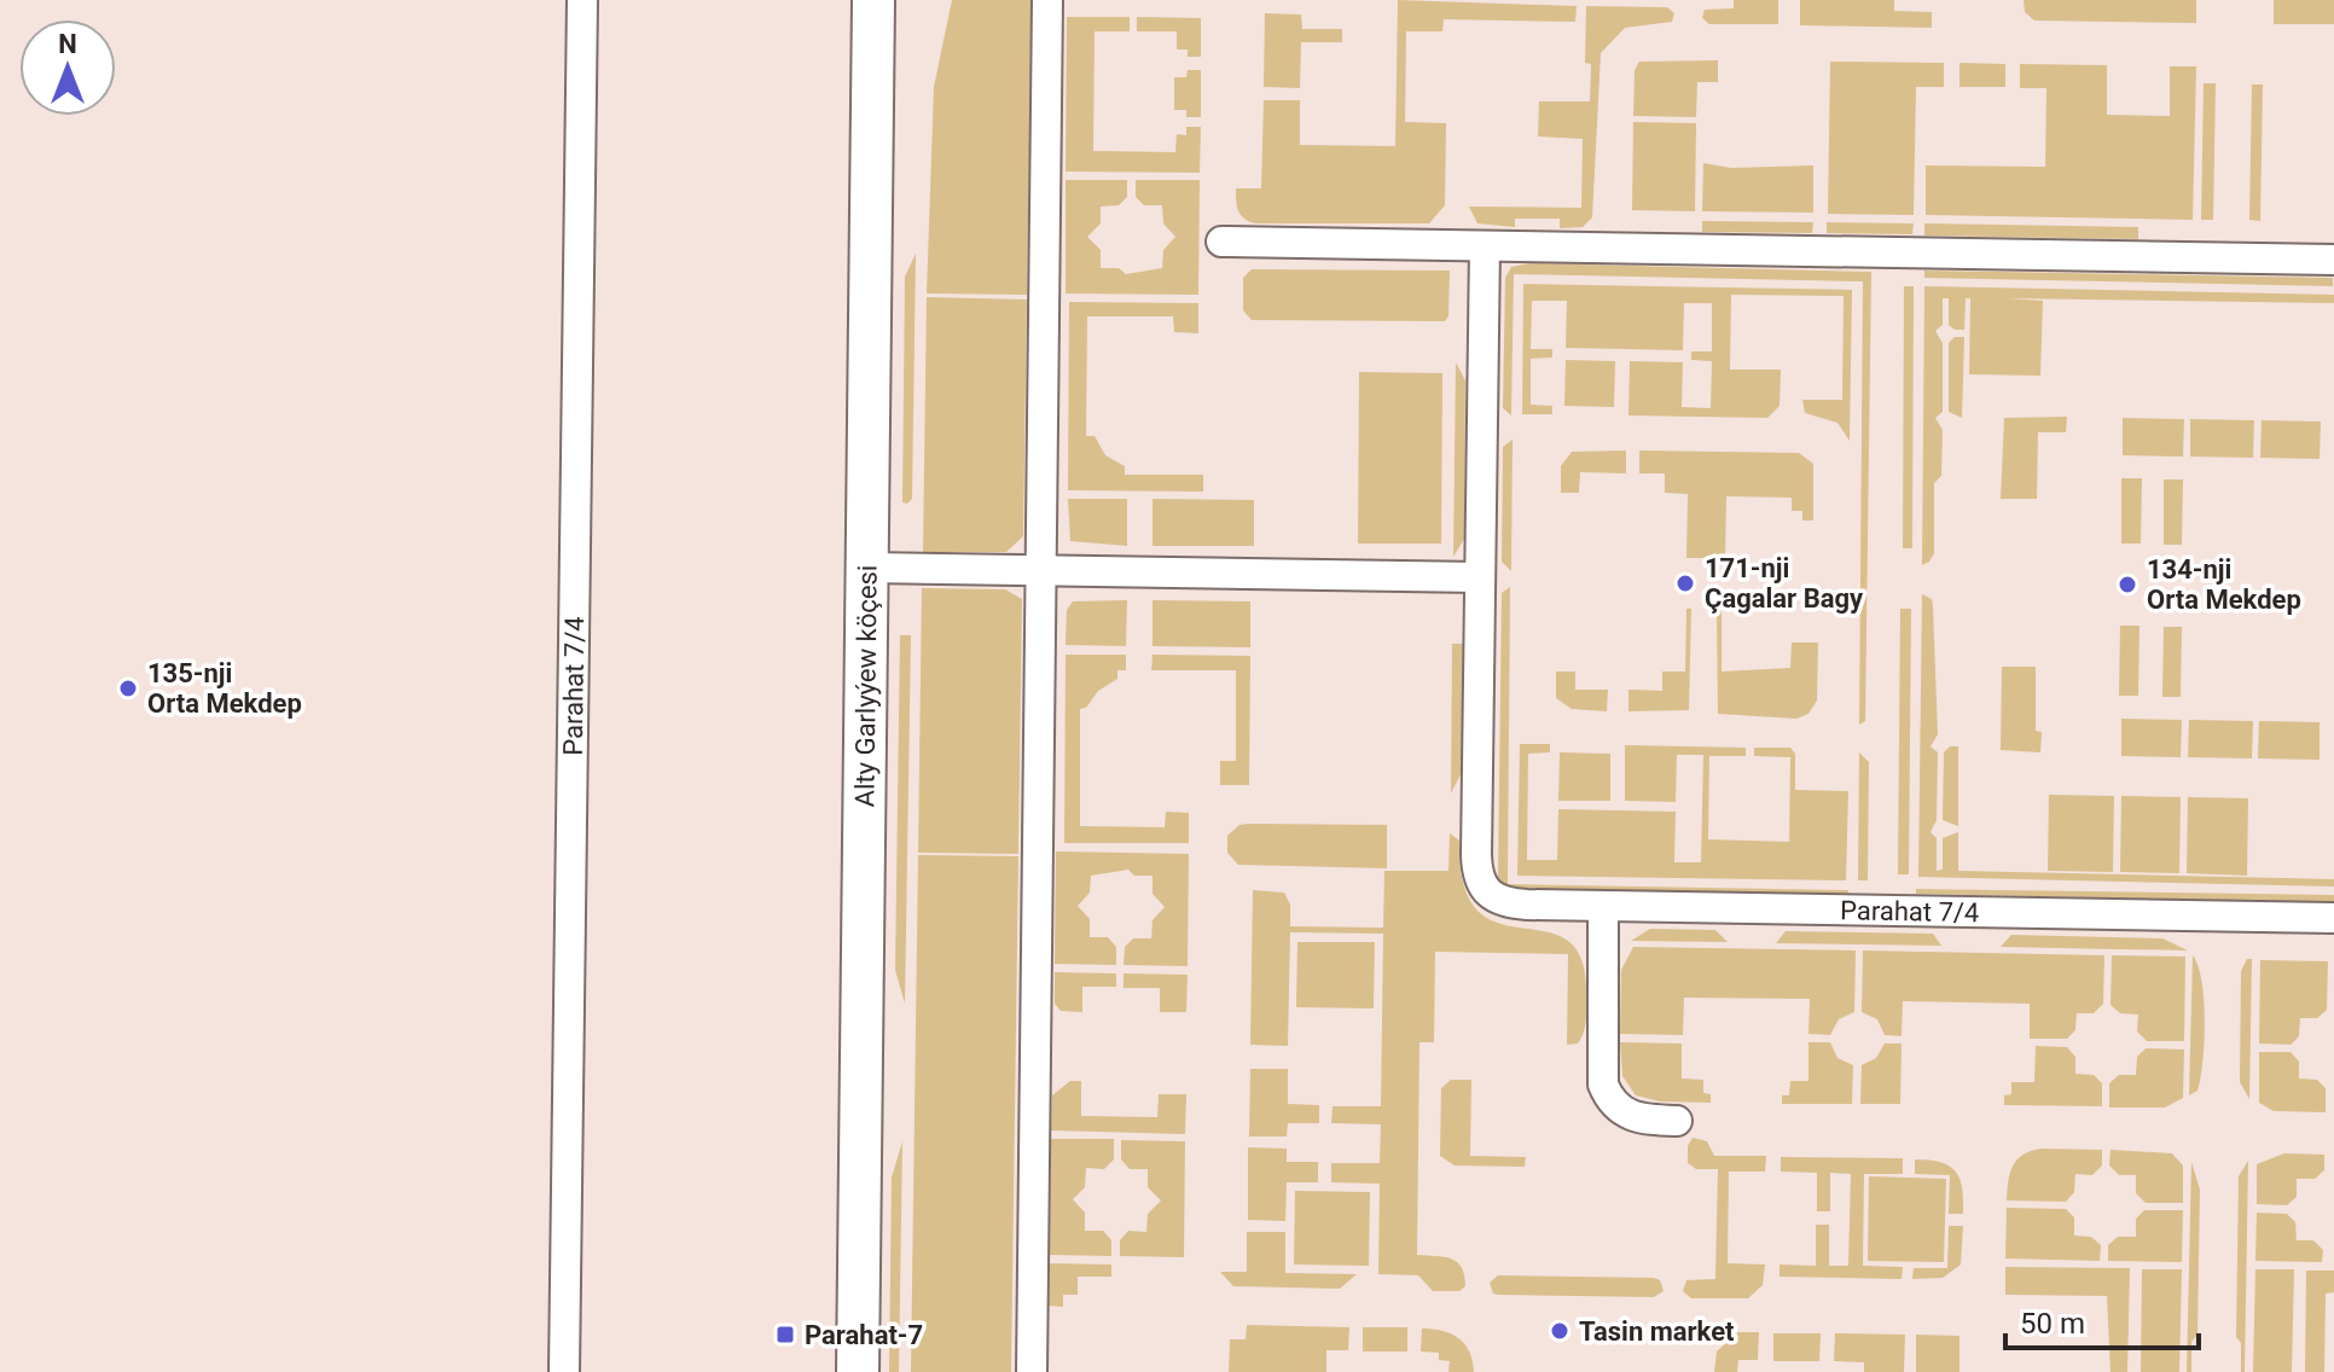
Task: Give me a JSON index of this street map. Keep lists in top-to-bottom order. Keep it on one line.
{"streets":{"street":["Parahat 7/4","Alty Garlyýew köçesi"]},"places":{"other":["171-nji Çagalar Bagy","134-nji Orta Mekdep","135-nji Orta Mekdep","Tasin market"],"transit":["Parahat-7"]},"scale_bar":"50 m","north":"top"}
